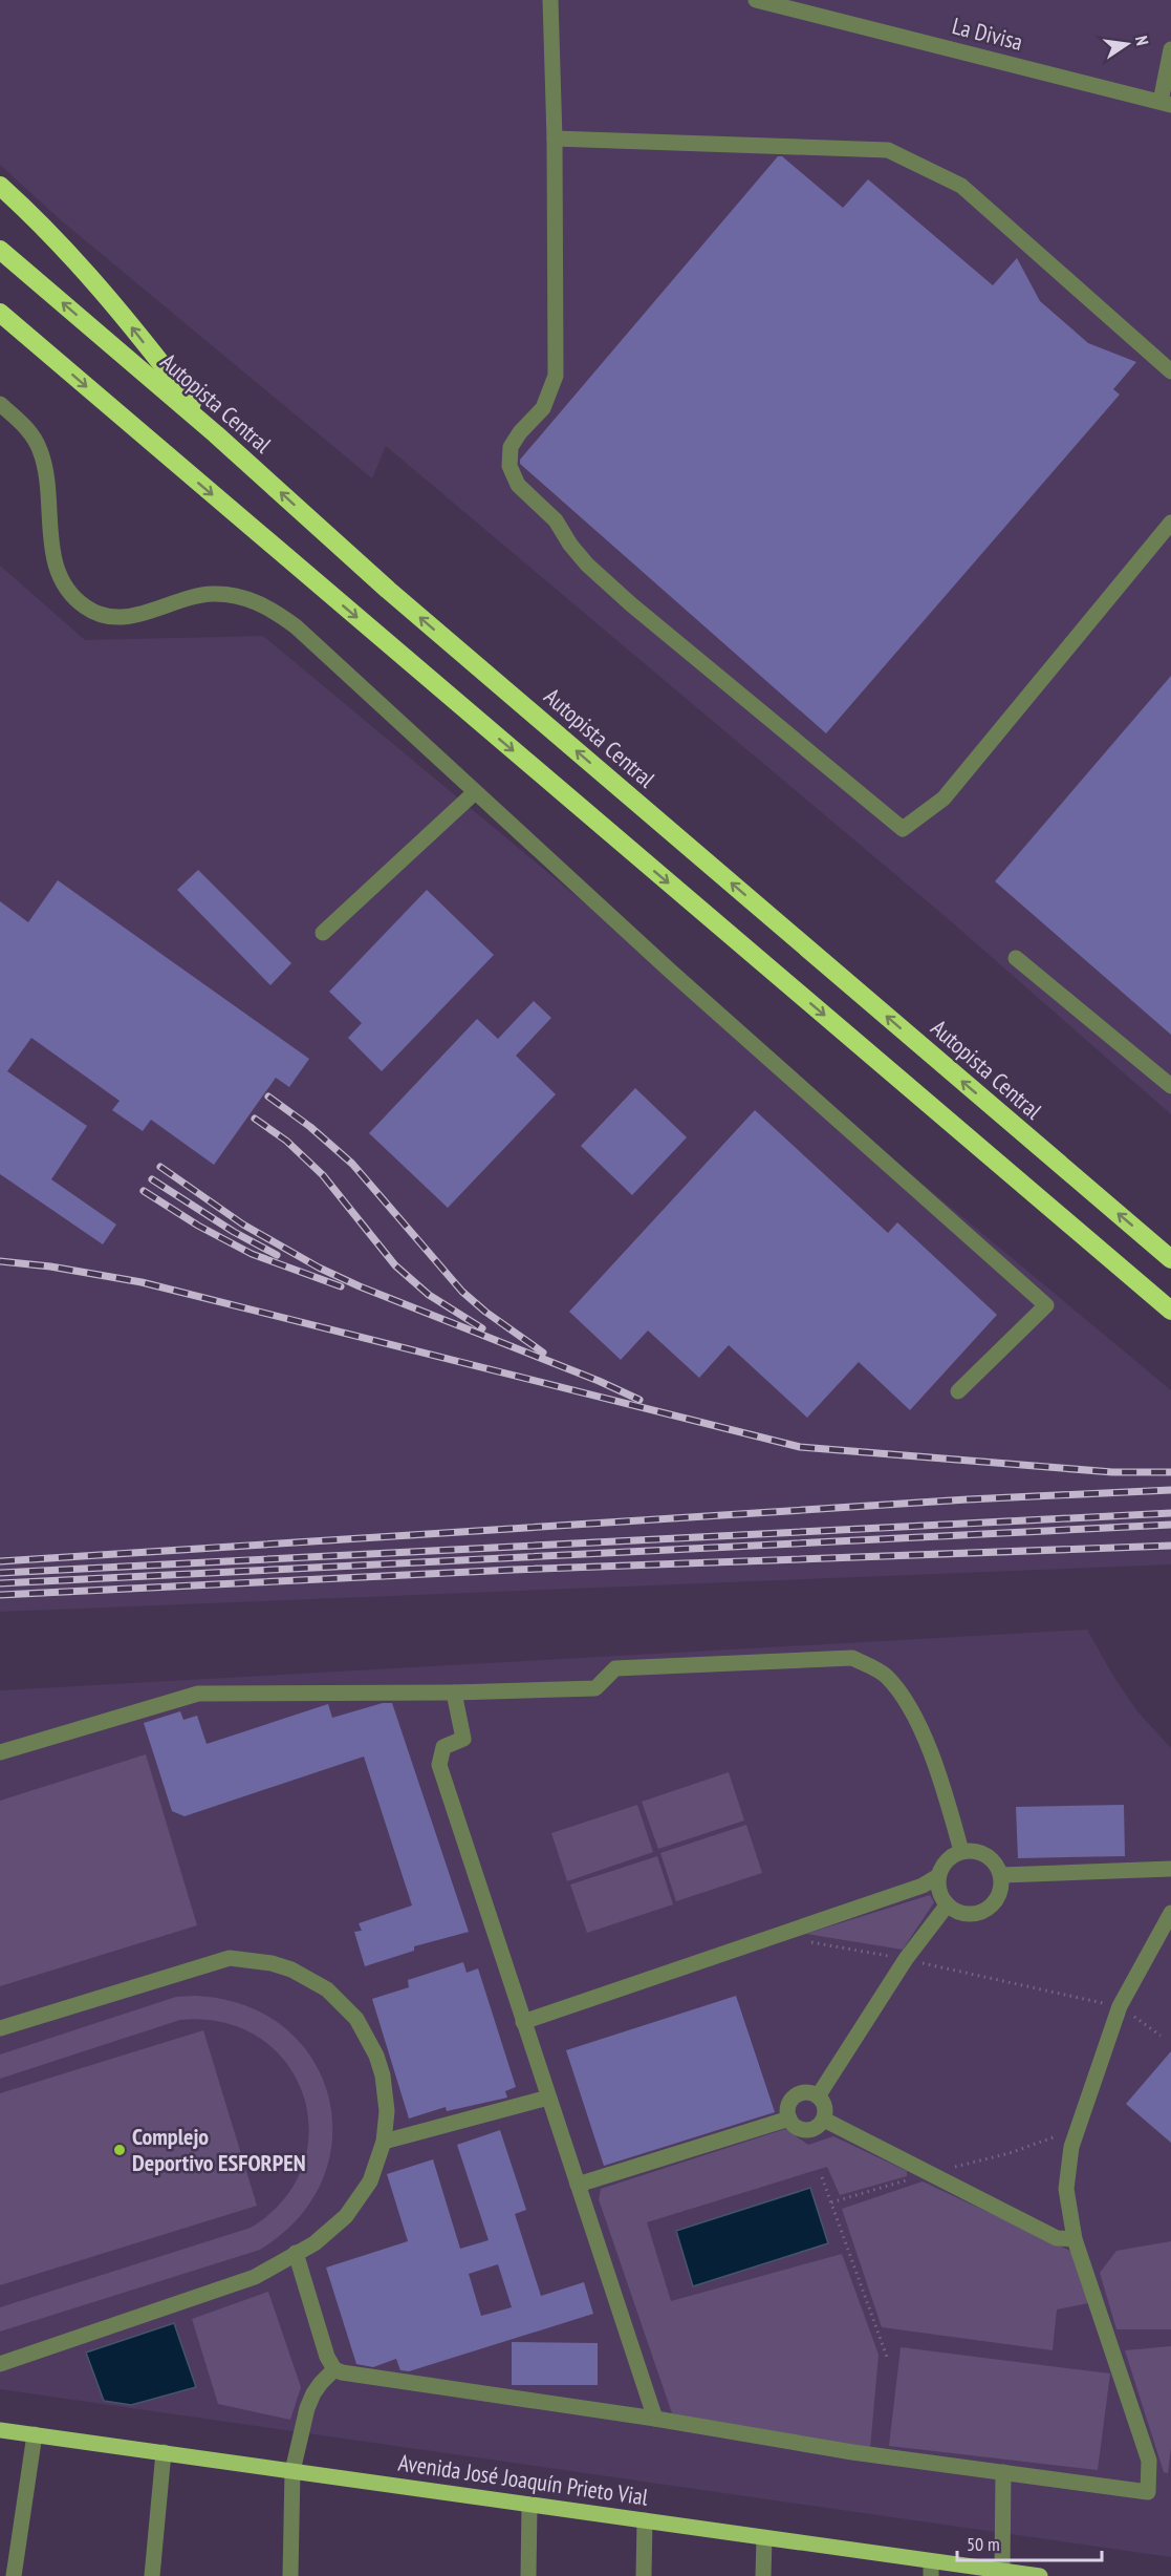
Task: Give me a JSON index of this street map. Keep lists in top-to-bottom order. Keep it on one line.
{"streets":{"highway":["Autopista Central"],"main road":["Avenida José Joaquín Prieto Vial"],"street":["La Divisa"]},"places":["Complejo Deportivo ESFORPEN"],"scale_bar":"50 m","north":"right"}
